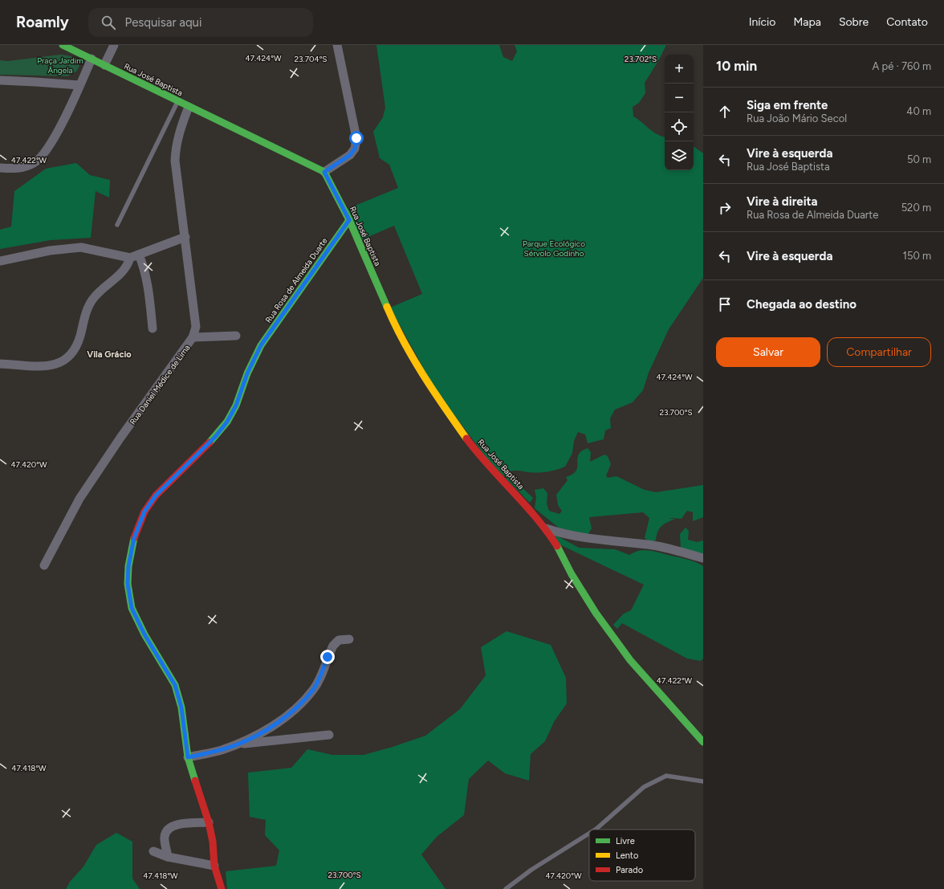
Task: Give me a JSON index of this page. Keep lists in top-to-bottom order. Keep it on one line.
{"streets":{"street":["Rua José Baptista","Rua Rosa de Almeida Duarte","Rua Daniel Médice de Lima"]},"crossings":[["Rua José Baptista","Rua Rosa de Almeida Duarte"],["Rua José Baptista","Rua Daniel Médice de Lima"]],"districts":["Vila Grácio"],"parks":["Praça Jardim Ângela","Parque Ecológico Sérvolo Godinho"],"legend":["Livre","Lento","Parado"],"page":{"header":"Roamly","search":"Pesquisar aqui","nav":["Início","Mapa","Sobre","Contato"],"heading":["10 min","A pé · 760 m"],"map_buttons":["+","−"],"list":[["Siga em frente","Rua João Mário Secol","40 m"],["Vire à esquerda","Rua José Baptista","50 m"],["Vire à direita","Rua Rosa de Almeida Duarte","520 m"],["Vire à esquerda","150 m"],"Chegada ao destino"],"buttons":["Salvar","Compartilhar"]},"coordinates":["47.424°W","23.704°S","23.702°S","47.422°W","23.700°S","47.420°W","47.418°W"]}
